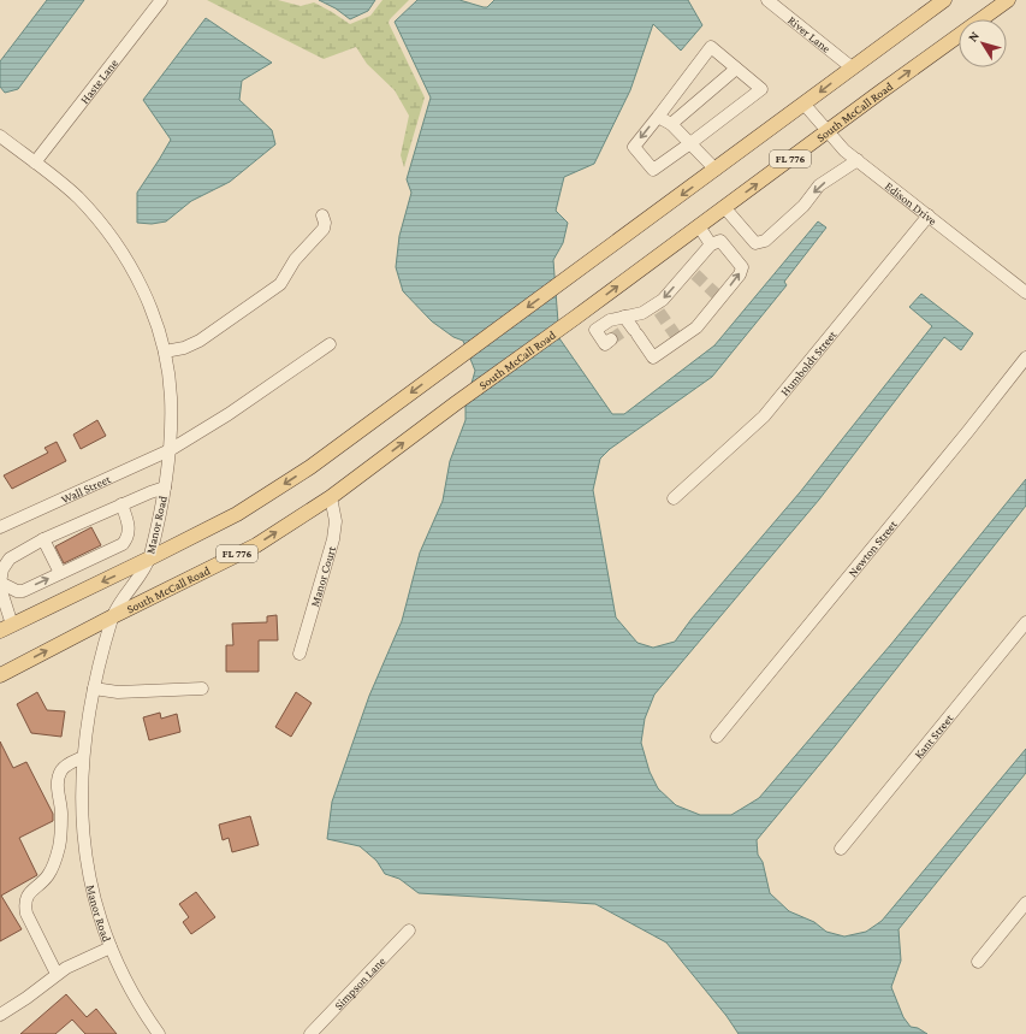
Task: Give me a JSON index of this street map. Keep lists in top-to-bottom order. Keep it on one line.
{"streets":{"main road":["South McCall Road","FL 776"],"street":["River Lane","Haste Lane","Edison Drive","Humboldt Street","Wall Street","Manor Road","Newton Street","Manor Court","Kant Street","Simpson Lane"]},"crossings":[["River Lane","FL 776"],["Haste Lane","Manor Road"],["South McCall Road","Edison Drive"],["South McCall Road","Manor Road"],["South McCall Road","Manor Court"],["FL 776","Edison Drive"],["FL 776","Manor Road"],["Edison Drive","Humboldt Street"],["Wall Street","Manor Road"]],"north":"top left"}
